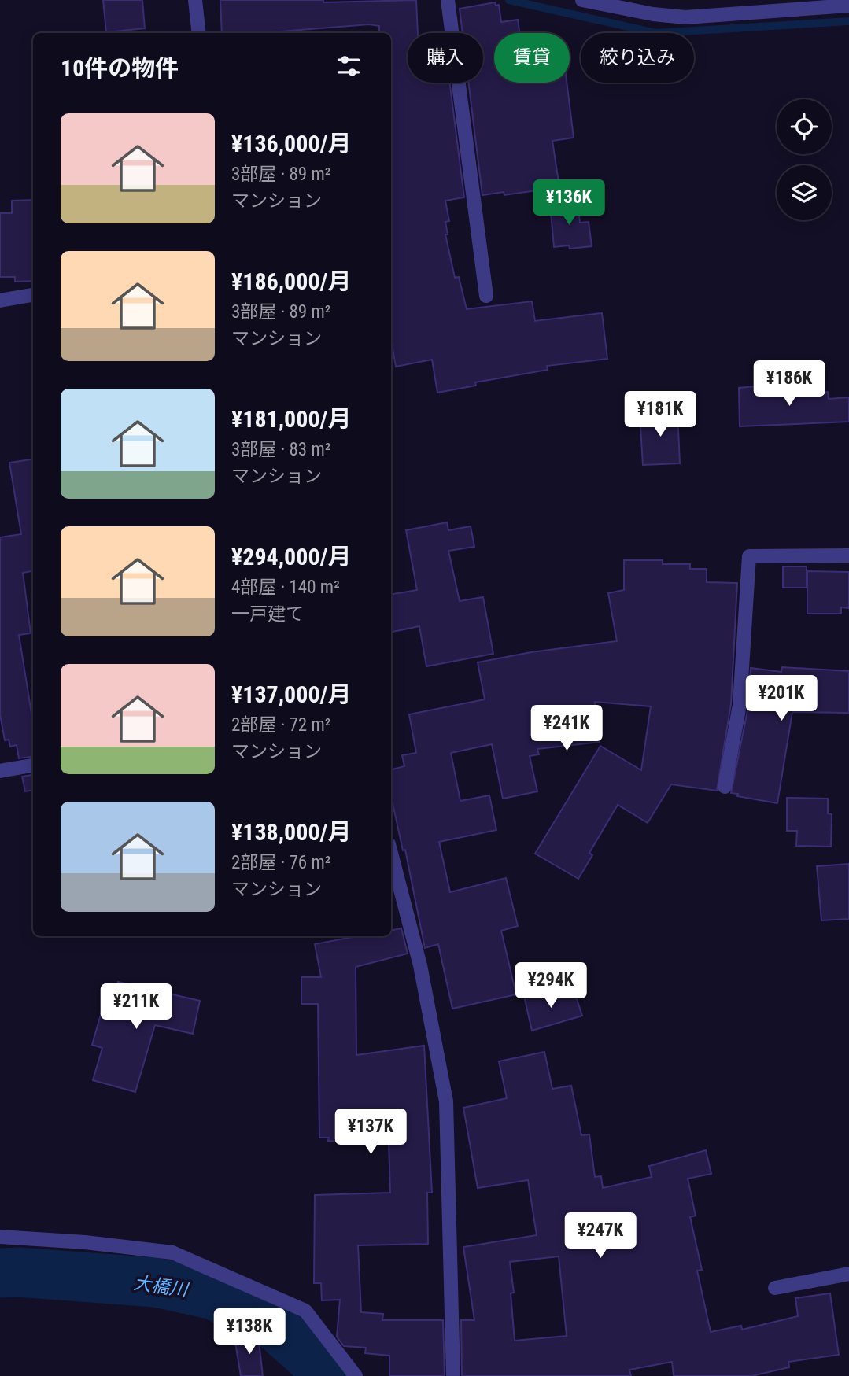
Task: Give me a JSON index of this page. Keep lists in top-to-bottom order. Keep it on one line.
{"water":["大橋川"],"page":{"chip":["購入","賃貸","絞り込み"],"heading":"10件の物件","list":[{"name":"¥136,000/月","note":"3部屋 · 89 m² · マンション"},{"name":"¥186,000/月","note":"3部屋 · 89 m² · マンション"},{"name":"¥181,000/月","note":"3部屋 · 83 m² · マンション"},{"name":"¥294,000/月","note":"4部屋 · 140 m² · 一戸建て"},{"name":"¥137,000/月","note":"2部屋 · 72 m² · マンション"},{"name":"¥138,000/月","note":"2部屋 · 76 m² · マンション"}],"price":["¥136K","¥186K","¥181K","¥201K","¥241K","¥294K","¥211K","¥137K","¥247K","¥138K"]}}
